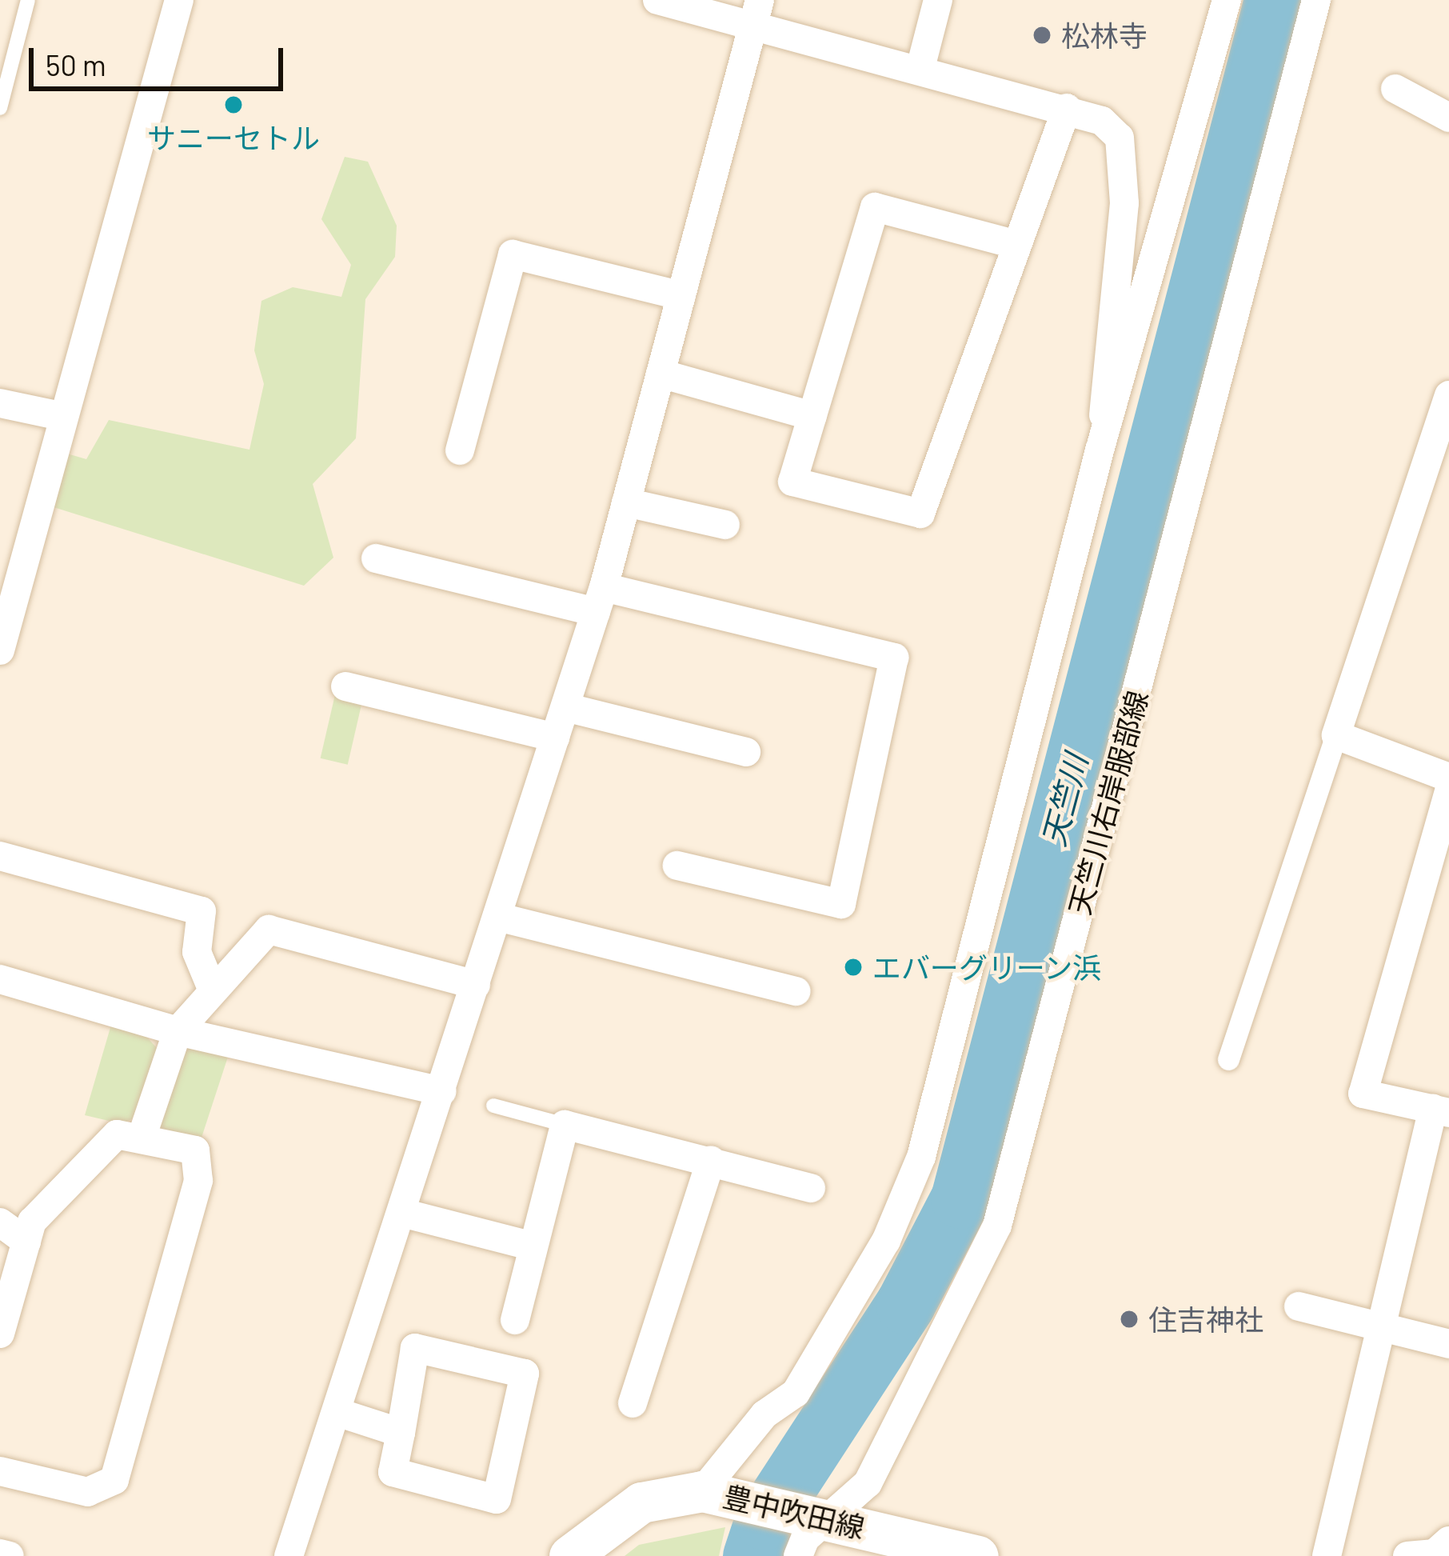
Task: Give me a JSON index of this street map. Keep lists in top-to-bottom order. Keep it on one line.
{"streets":{"main road":["豊中吹田線"],"street":["天竺川右岸服部線"]},"crossings":[["天竺川右岸服部線","豊中吹田線"]],"water":["天竺川"],"places":["松林寺","サニーセトル","エバーグリーン浜","住吉神社"],"scale_bar":"50 m"}
